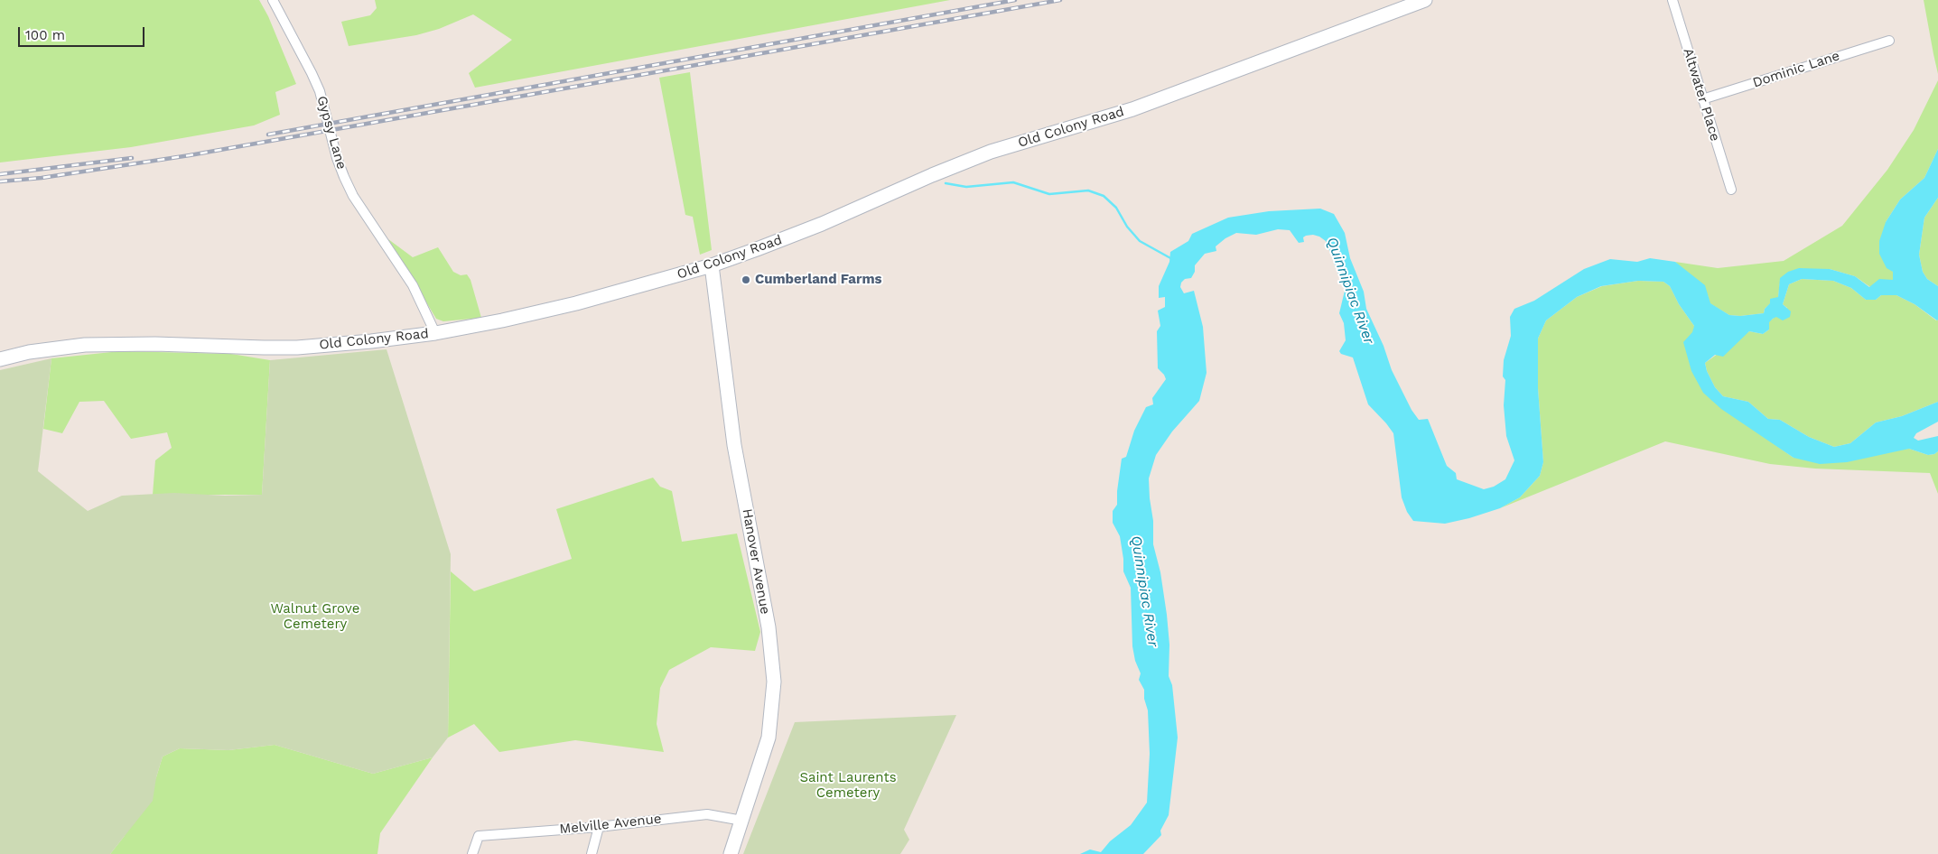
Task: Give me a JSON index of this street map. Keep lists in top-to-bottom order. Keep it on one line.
{"streets":{"main road":["Old Colony Road","Hanover Avenue"],"street":["Dominic Lane","Altwater Place","Gypsy Lane","Melville Avenue"]},"crossings":[["Dominic Lane","Altwater Place"],["Old Colony Road","Gypsy Lane"],["Old Colony Road","Hanover Avenue"],["Hanover Avenue","Melville Avenue"]],"water":["Quinnipiac River"],"parks":["Walnut Grove Cemetery","Saint Laurents Cemetery"],"places":["Cumberland Farms"],"scale_bar":"100 m"}
